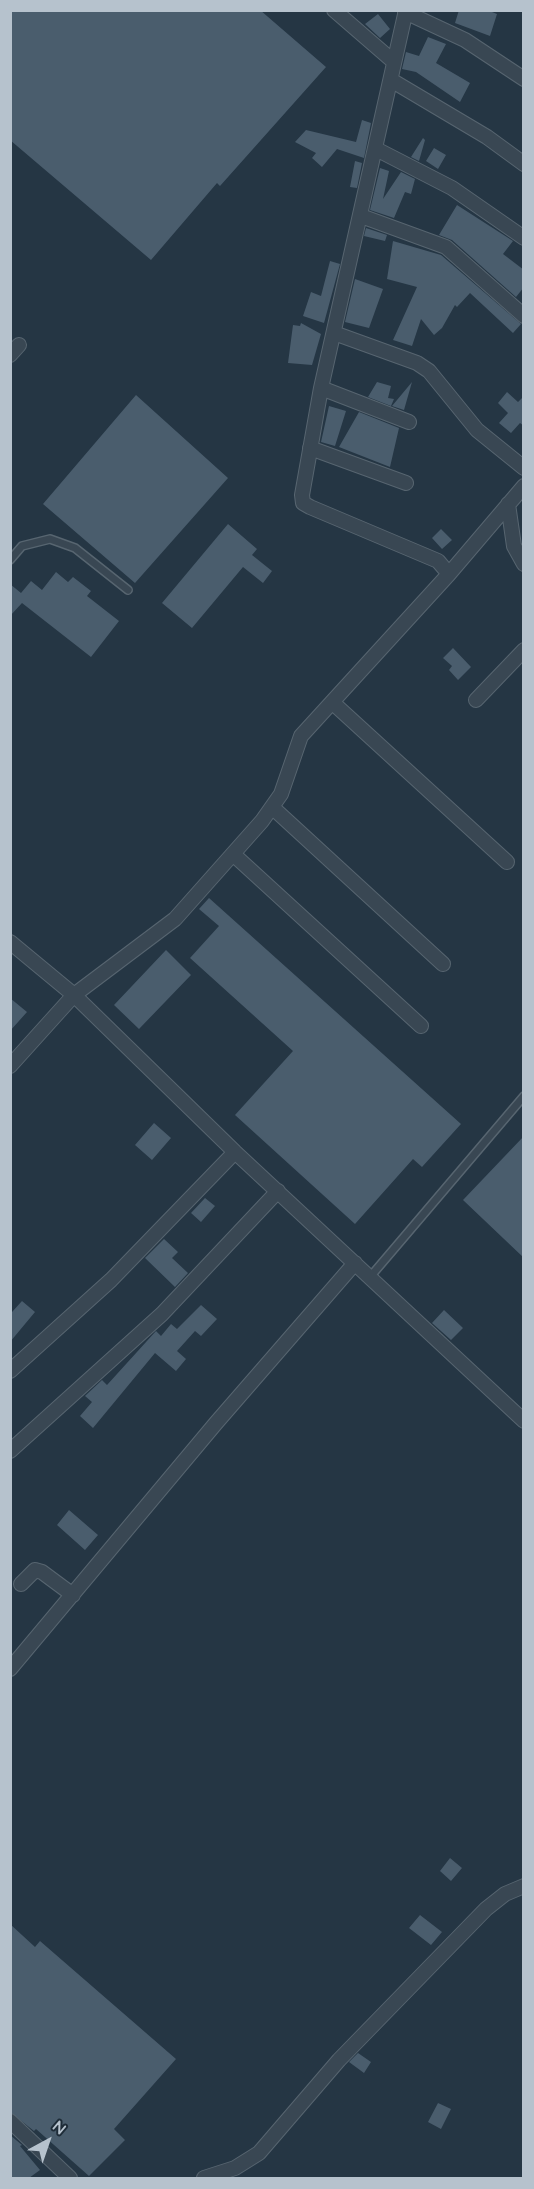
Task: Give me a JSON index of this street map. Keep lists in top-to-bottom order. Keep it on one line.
{"north":"top right"}
